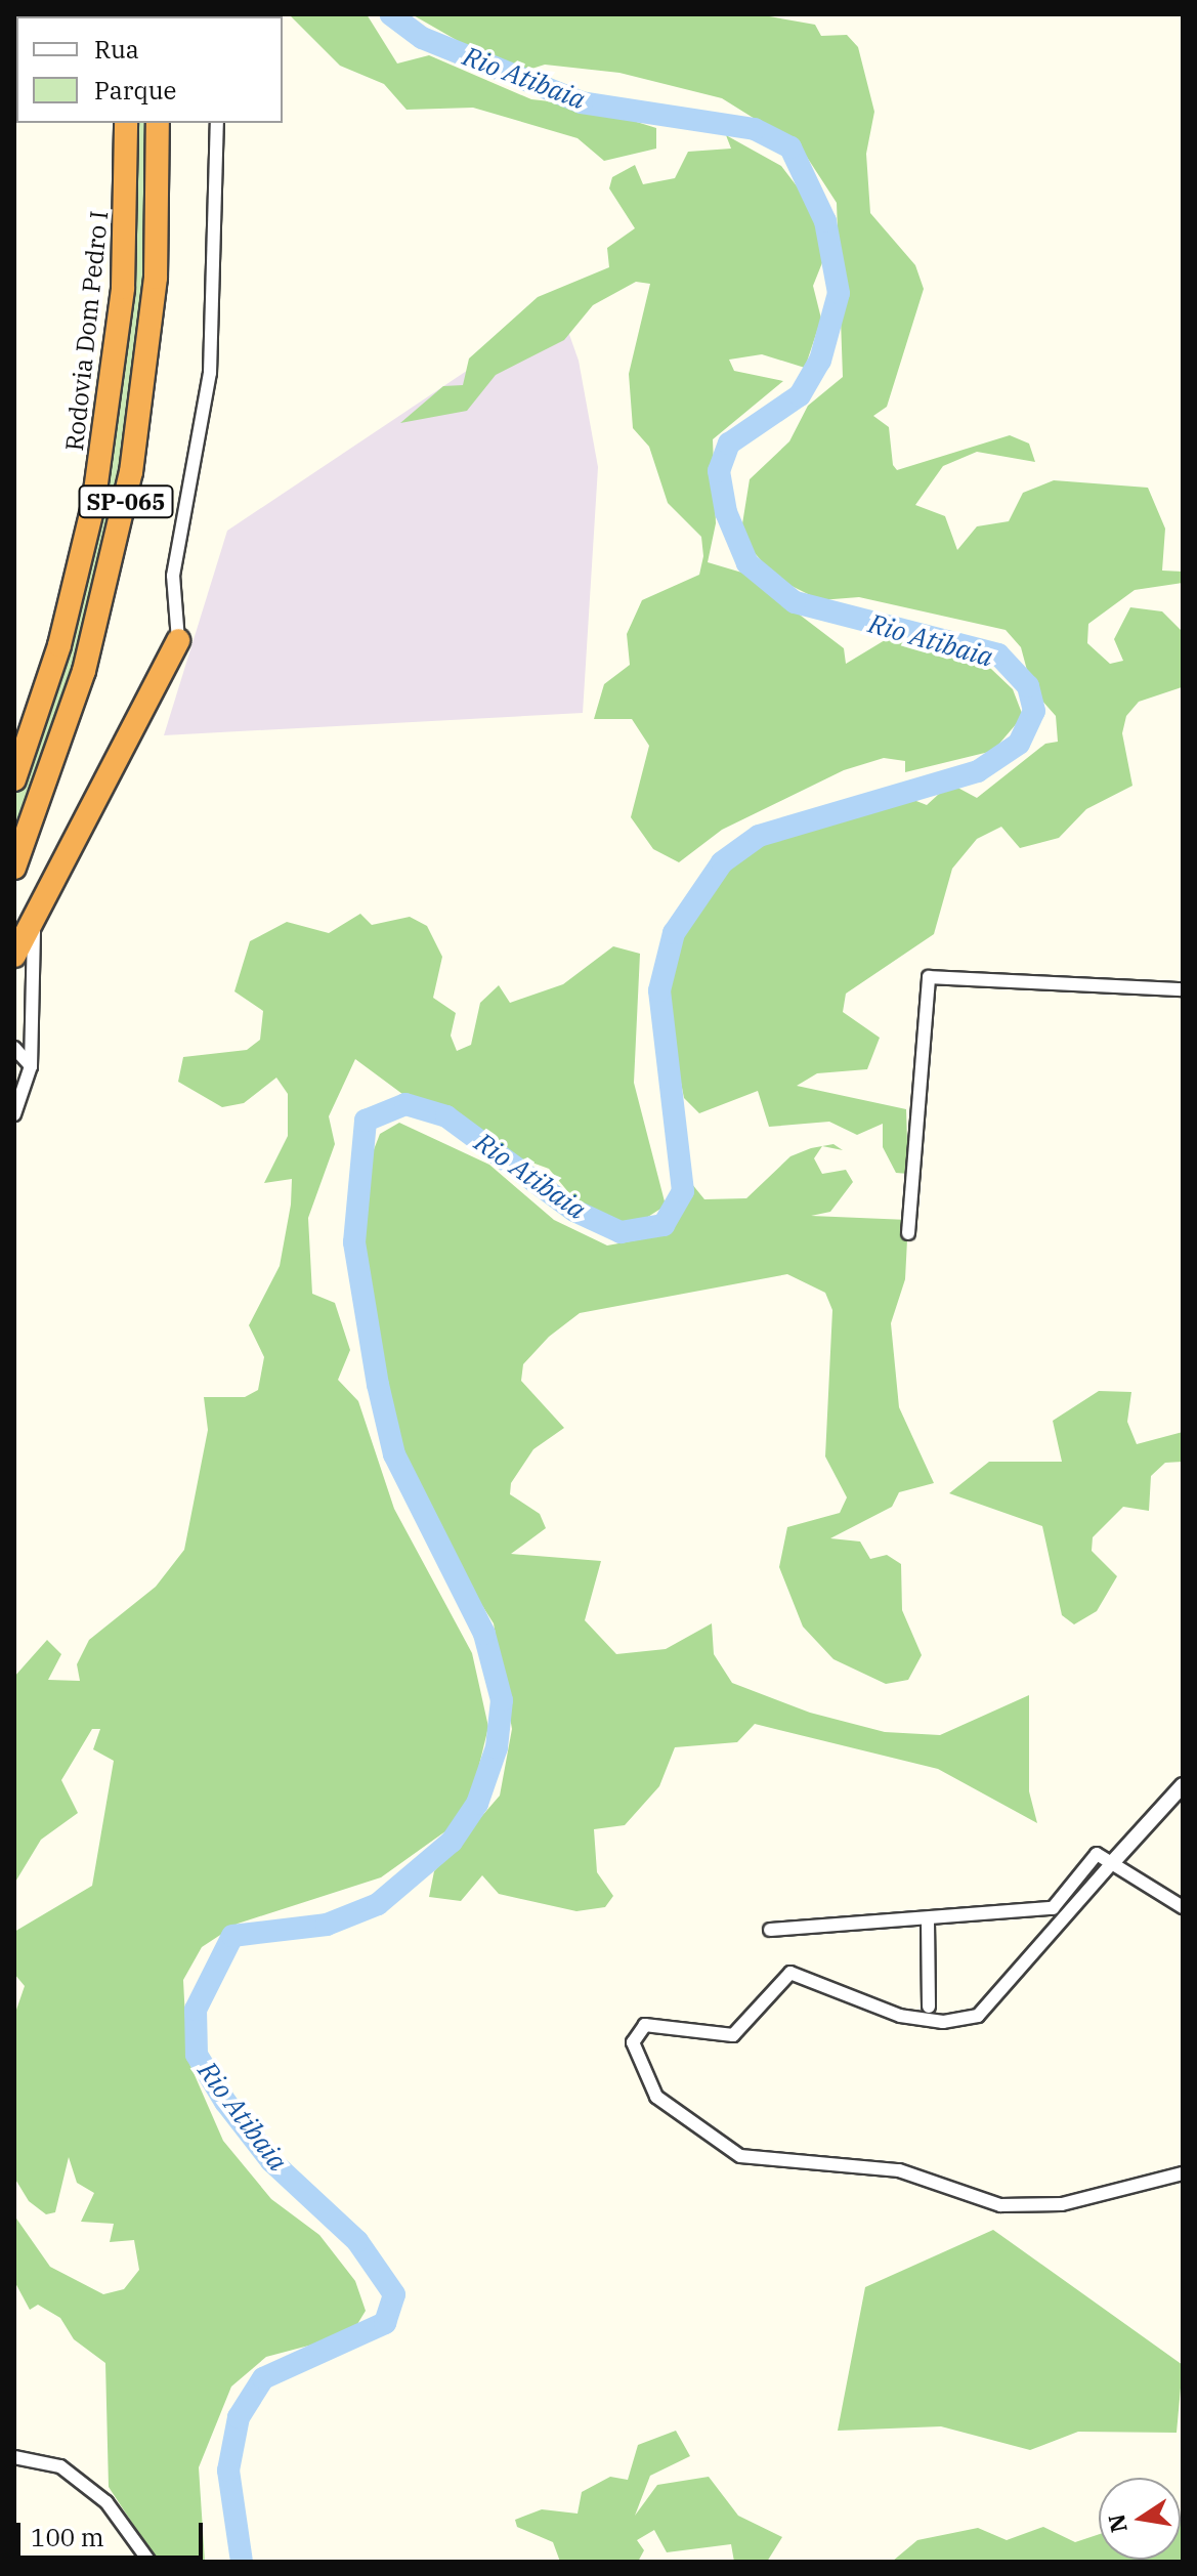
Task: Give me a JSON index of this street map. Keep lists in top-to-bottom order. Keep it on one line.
{"streets":{"highway":["Rodovia Dom Pedro I","SP-065"]},"water":["Rio Atibaia"],"legend":["Rua","Parque"],"scale_bar":"100 m","north":"left"}
